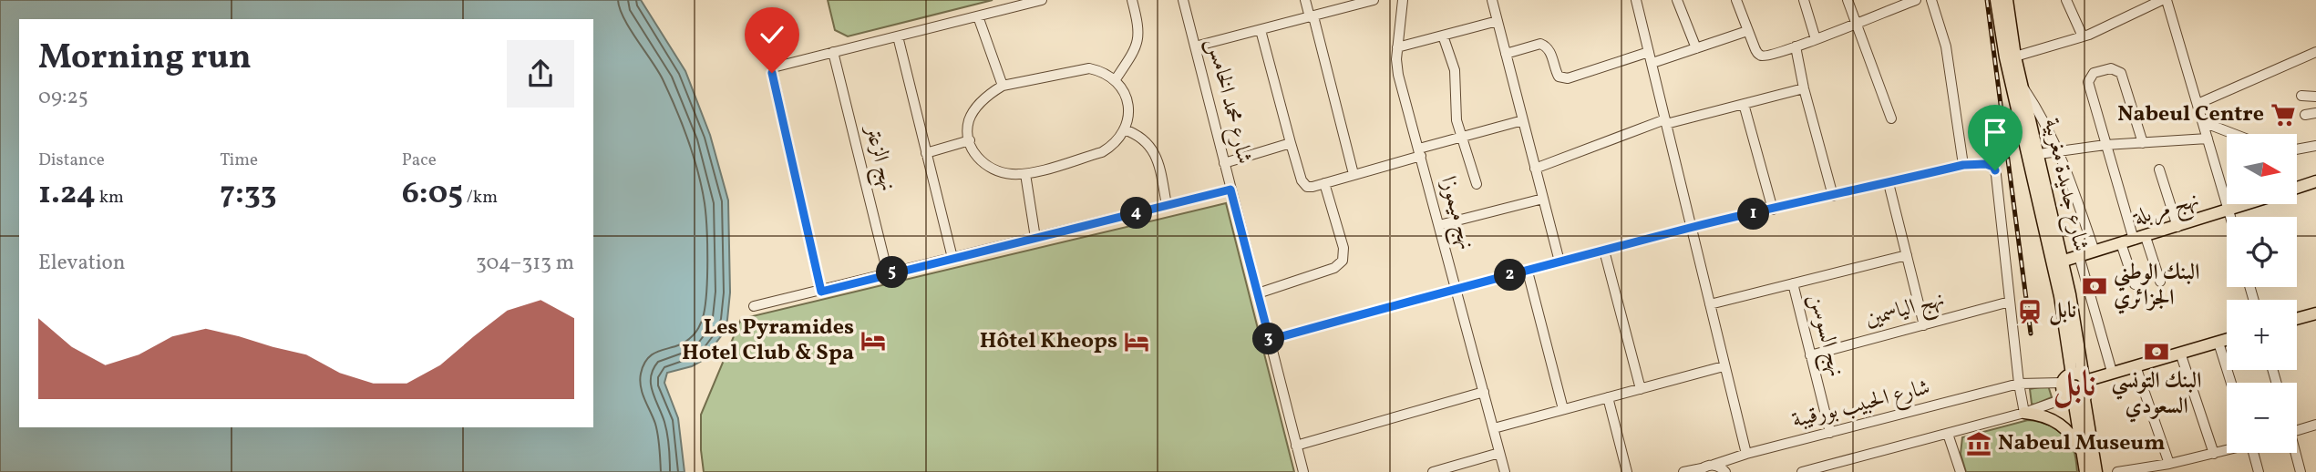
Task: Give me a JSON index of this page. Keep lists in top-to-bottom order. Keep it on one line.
{"streets":{"main road":["شارع جديدة مغربية","نهج مربلة"],"street":["شارع محمد الخامس","نهج الزعتر","نهج ميموزا","نهج الياسمين","نهج السوسن","شارع الحبيب بورقيبة"]},"crossings":[["شارع جديدة مغربية","نهج مربلة"],["شارع جديدة مغربية","شارع الحبيب بورقيبة"],["نهج الياسمين","نهج السوسن"],["نهج السوسن","شارع الحبيب بورقيبة"]],"districts":["نابل"],"places":{"supermarket":["Nabeul Centre"],"bank":["البنك الوطني الجزائري","البنك التونسي السعودي"],"station":["نابل"],"hotel":["Les Pyramides Hotel Club & Spa","Hôtel Kheops"],"museum":["Nabeul Museum"]},"north":"right","page":{"heading":["Morning run","09:25"],"stats":[["Distance","1.24 km"],["Time","7:33"],["Pace","6:05 /km"]],"map_buttons":["+","−"],"pins":["4","1","5","2","3"],"chart":["Elevation","304–313 m"]}}
